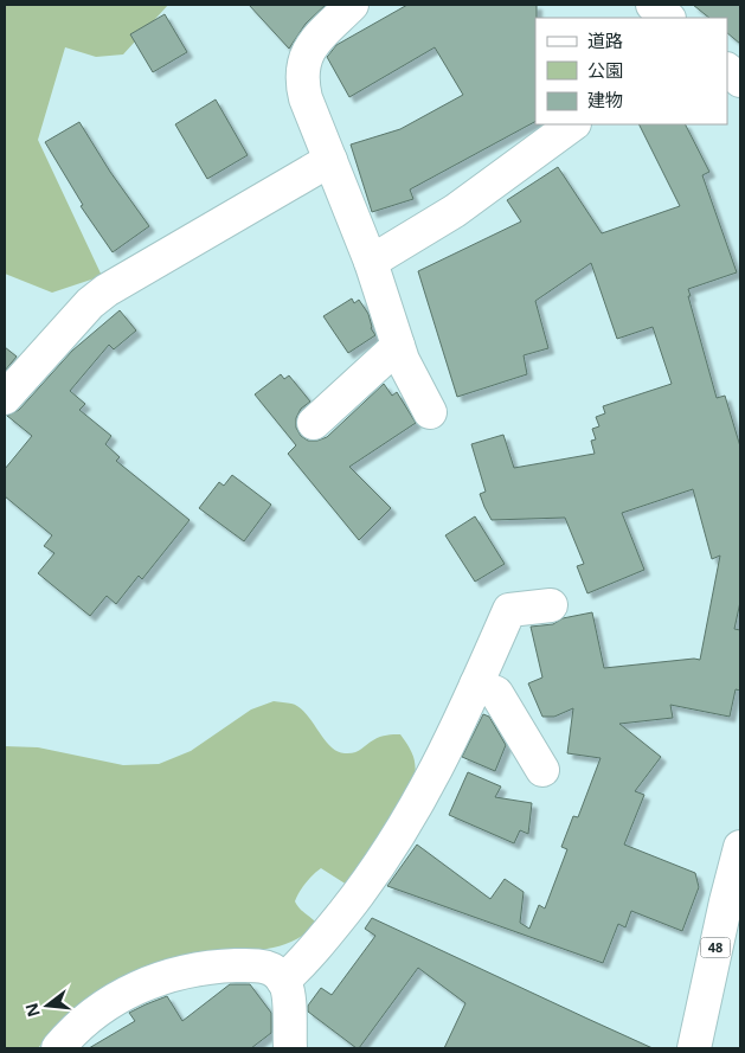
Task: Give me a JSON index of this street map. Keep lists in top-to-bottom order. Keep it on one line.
{"streets":{"street":["48"]},"legend":["道路","公園","建物"],"north":"left"}
